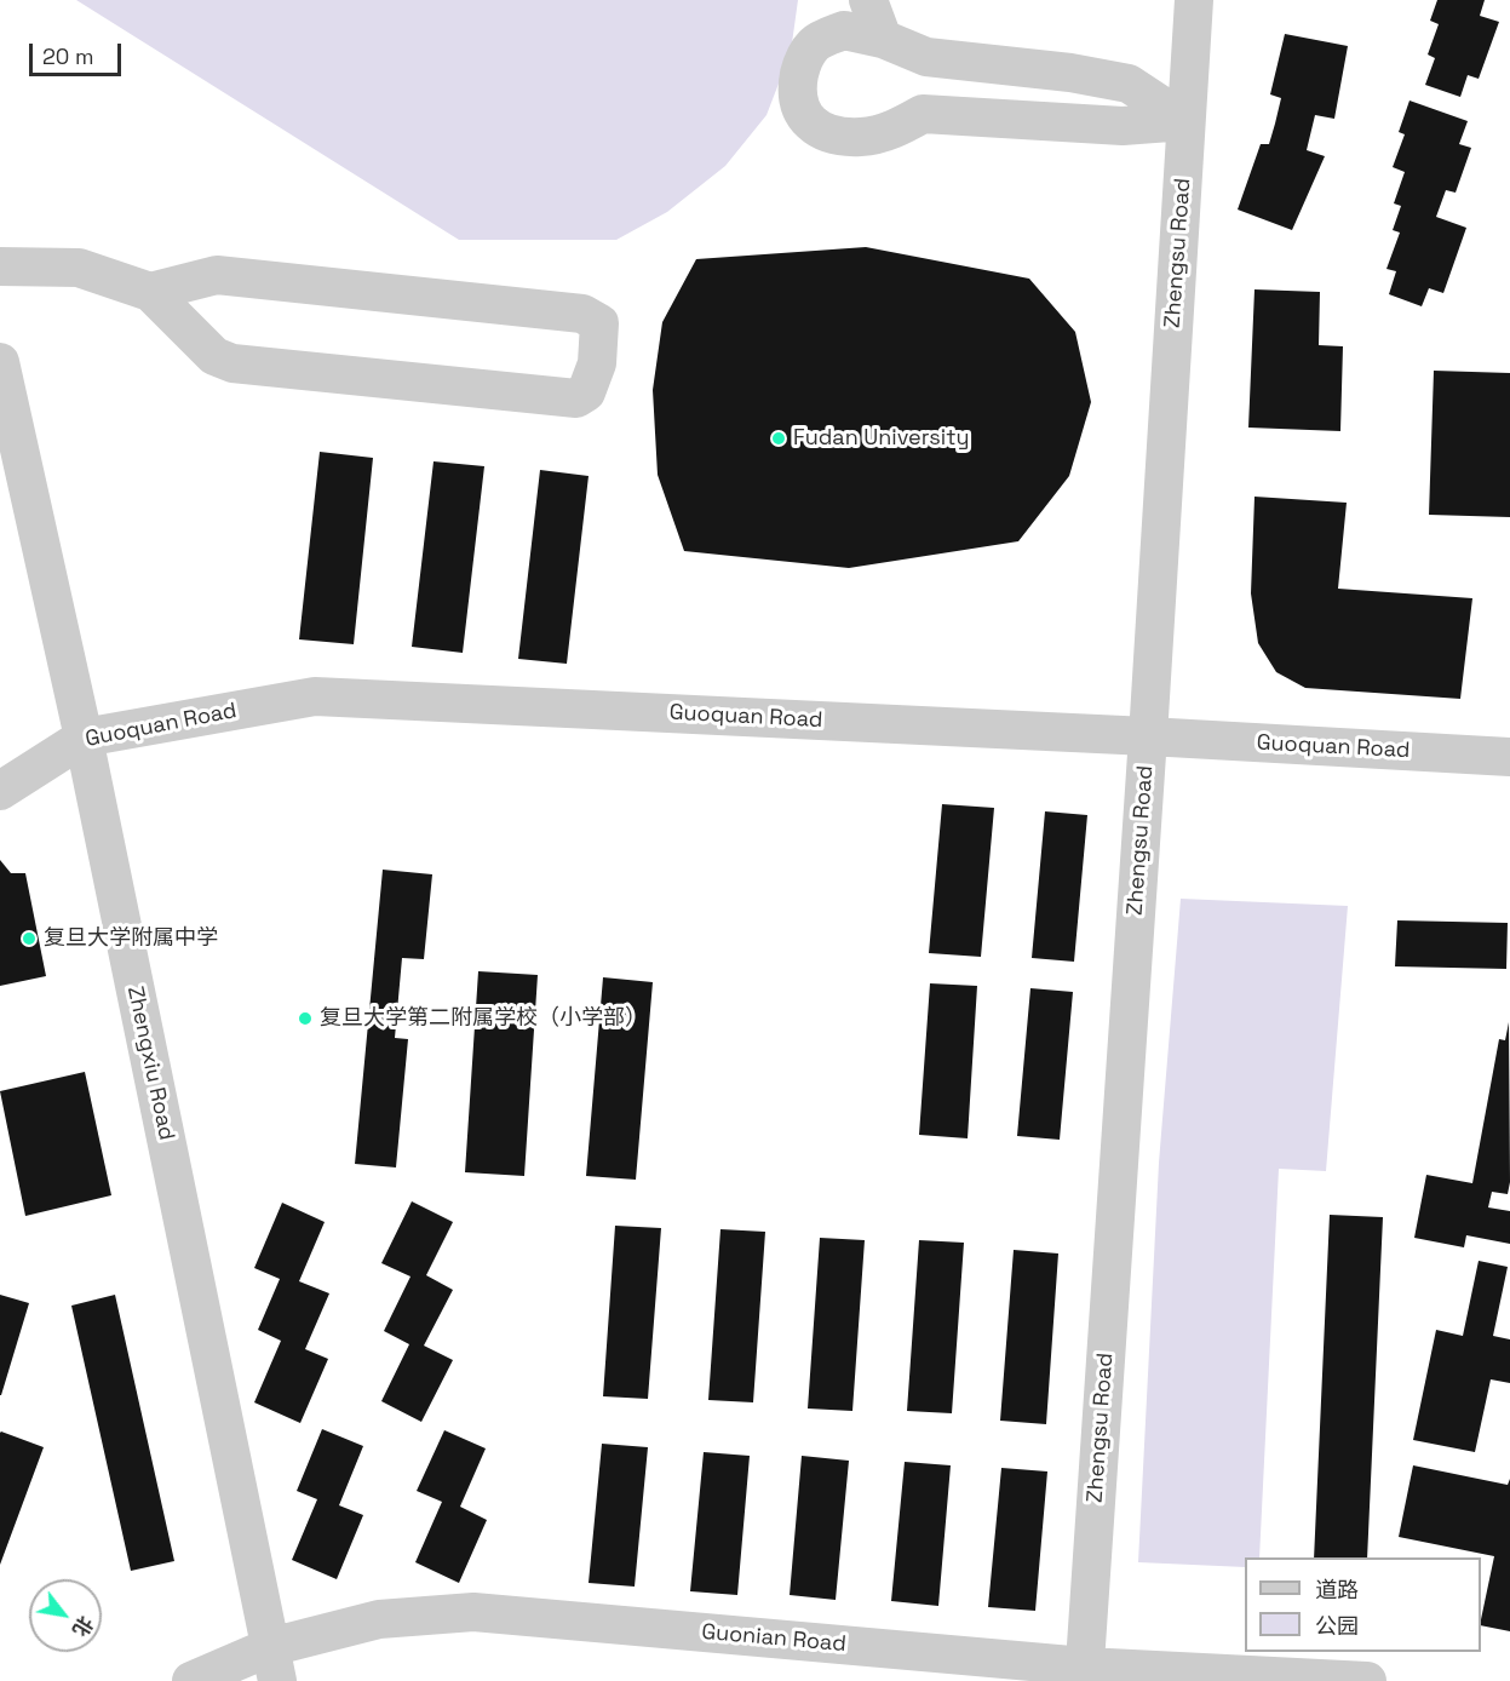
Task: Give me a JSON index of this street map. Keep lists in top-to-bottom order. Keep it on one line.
{"streets":{"street":["Zhengsu Road","Guoquan Road","Zhengxiu Road","Guonian Road"]},"crossings":[["Zhengsu Road","Guoquan Road"],["Zhengsu Road","Guonian Road"],["Guoquan Road","Zhengxiu Road"],["Zhengxiu Road","Guonian Road"]],"places":["Fudan University","复旦大学附属中学","复旦大学第二附属学校（小学部）"],"legend":["道路","公园"],"scale_bar":"20 m","north":"bottom right"}
